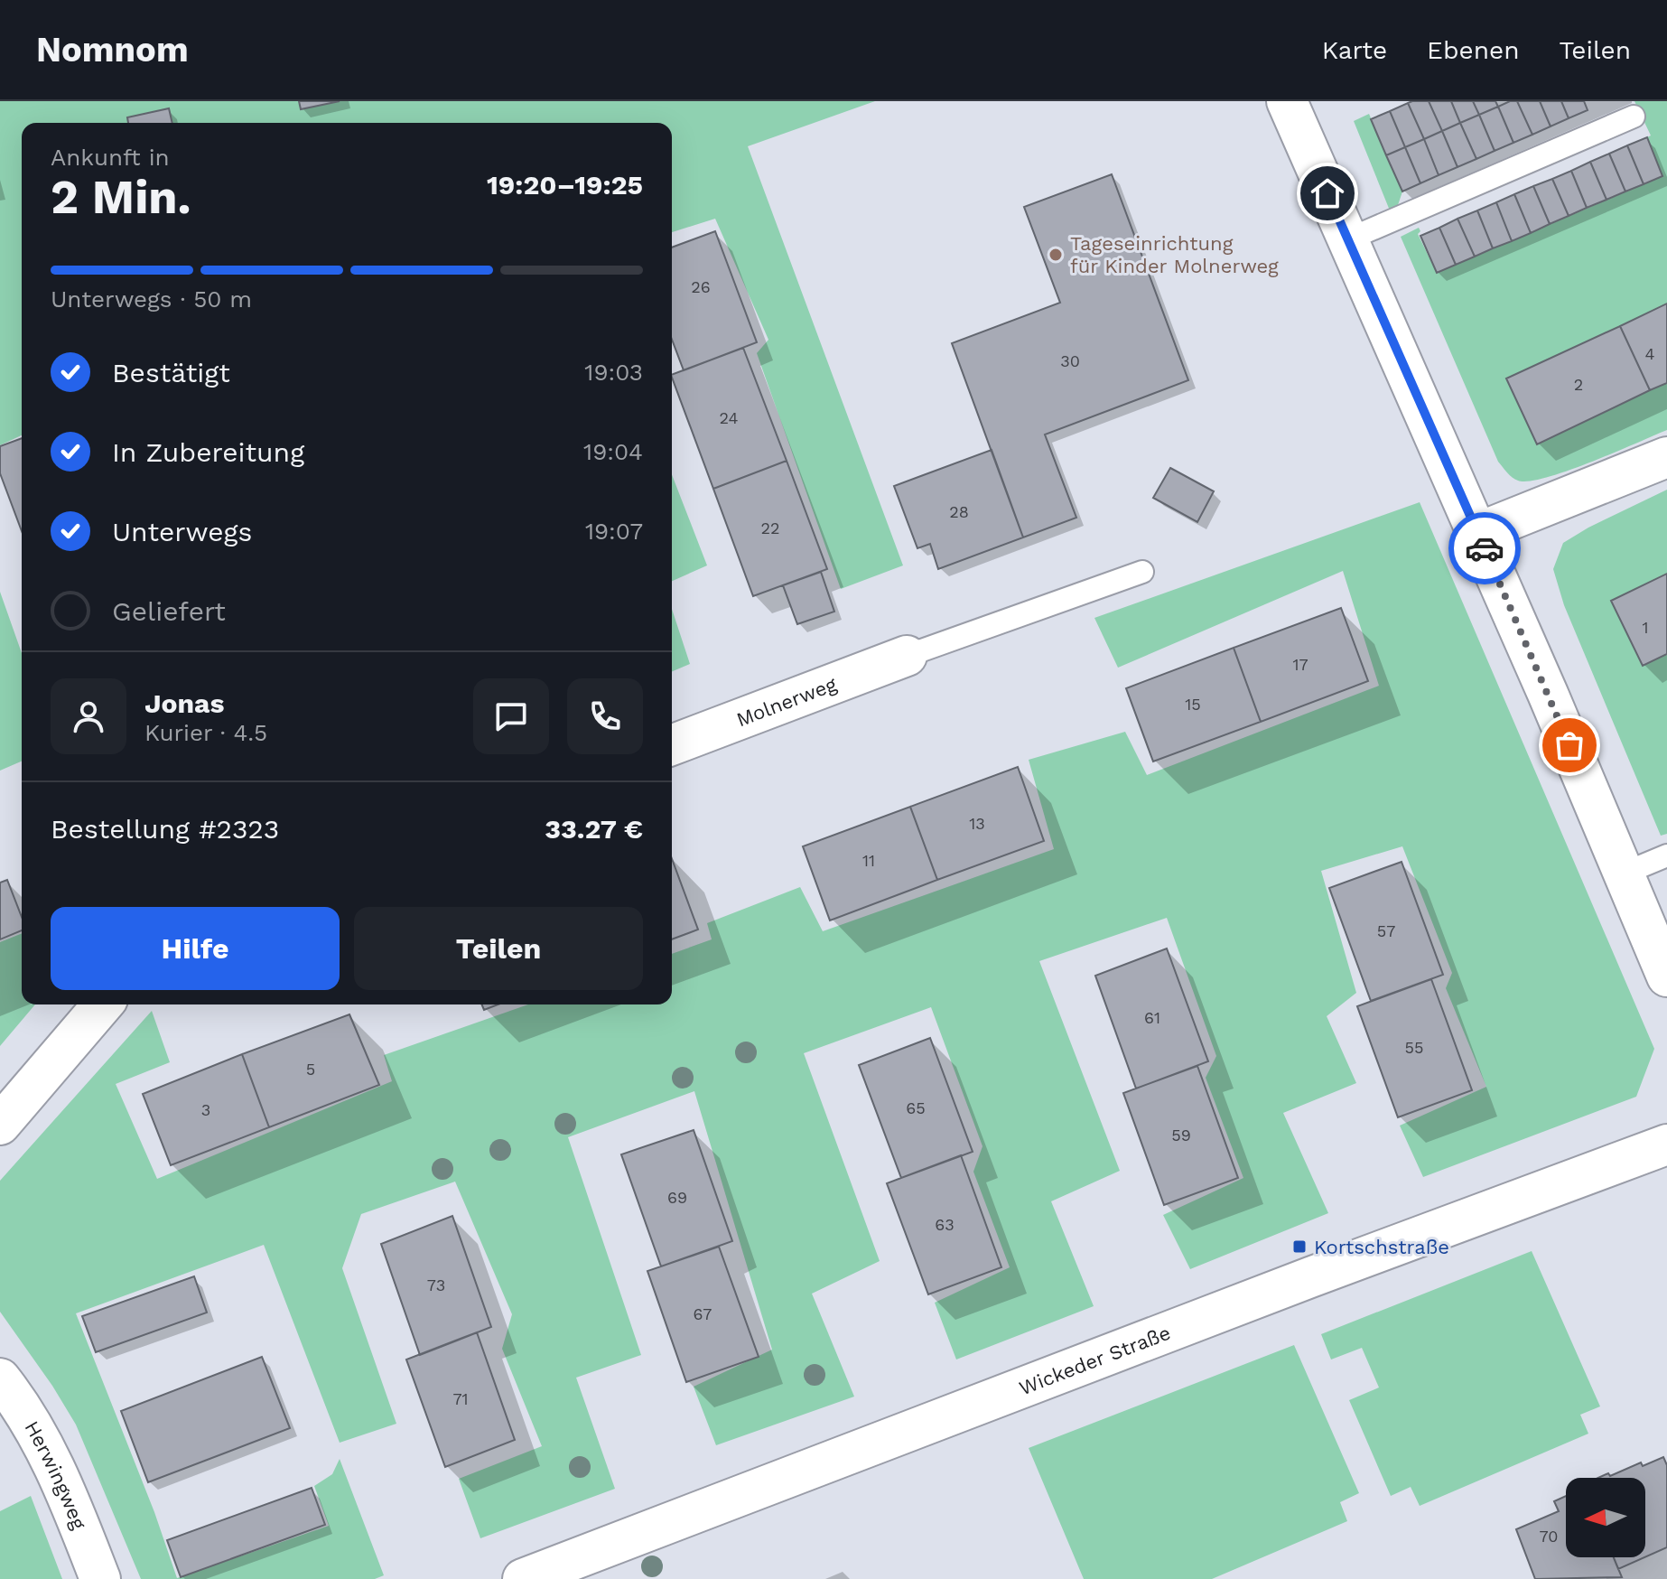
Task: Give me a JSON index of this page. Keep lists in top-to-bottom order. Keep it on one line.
{"streets":{"street":["Molnerweg","Wickeder Straße","Herwingweg"]},"places":{"other":["Tageseinrichtung für Kinder Molnerweg"],"transit":["Kortschstraße"]},"house_numbers":["26","4","30","2","24","28","22","1","17","15","13","11","57","61","55","5","65","3","59","69","63","73","67","71","70"],"north":"left","page":{"header":"Nomnom","nav":["Karte","Ebenen","Teilen"],"heading":["2 Min.","Ankunft in","19:20–19:25"],"panel":["Jonas","Kurier · 4.5","Bestellung #2323","33.27 €"],"bar":"Unterwegs · 50 m","list":[["Bestätigt","19:03"],["In Zubereitung","19:04"],["Unterwegs","19:07"],"Geliefert"],"buttons":["Hilfe","Teilen"]}}
